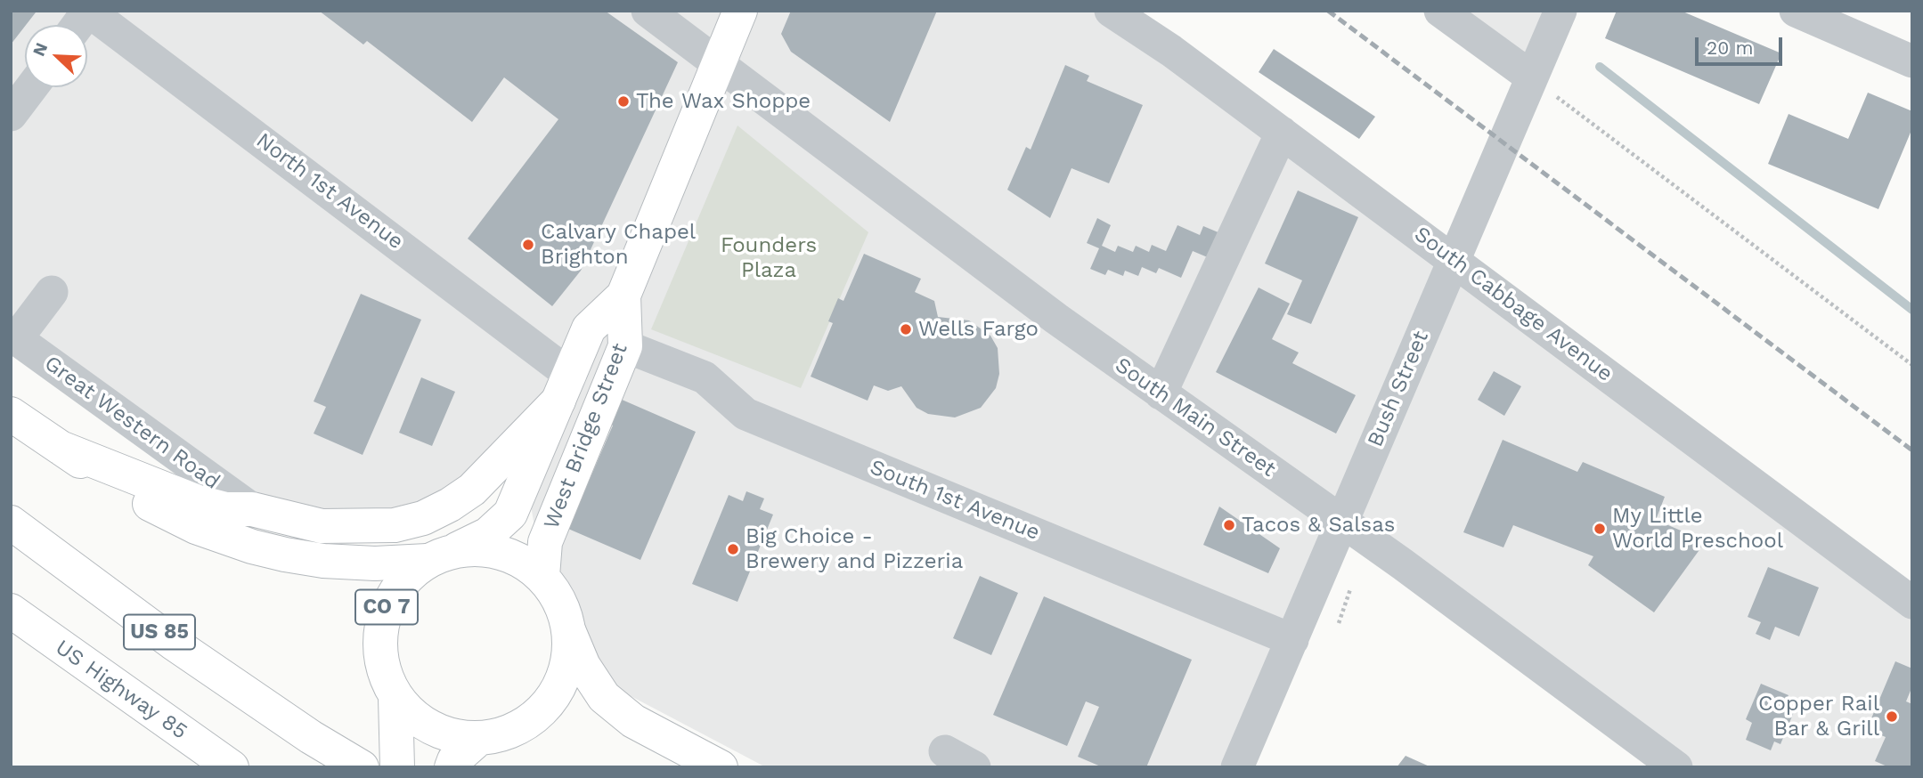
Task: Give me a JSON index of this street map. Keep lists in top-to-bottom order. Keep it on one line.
{"streets":{"main road":["West Bridge Street","CO 7","US 85","US Highway 85"],"street":["North 1st Avenue","South Cabbage Avenue","Bush Street","South Main Street","Great Western Road","South 1st Avenue"]},"crossings":[["North 1st Avenue","West Bridge Street"],["South Cabbage Avenue","Bush Street"],["Bush Street","South Main Street"],["Bush Street","South 1st Avenue"],["South Main Street","West Bridge Street"],["West Bridge Street","South 1st Avenue"],["West Bridge Street","CO 7"]],"parks":["Founders Plaza"],"places":["The Wax Shoppe","Calvary Chapel Brighton","Wells Fargo","Tacos & Salsas","My Little World Preschool","Big Choice - Brewery and Pizzeria","Copper Rail Bar & Grill"],"scale_bar":"20 m","north":"top left"}
